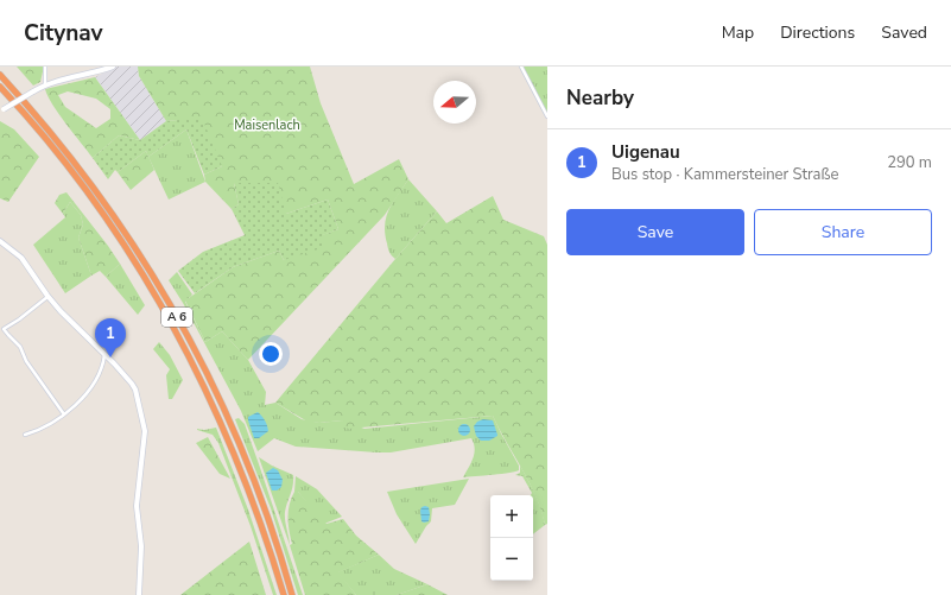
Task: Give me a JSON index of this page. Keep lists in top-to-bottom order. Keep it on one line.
{"streets":{"highway":["A 6"]},"parks":["Maisenlach"],"north":"left","page":{"header":"Citynav","nav":["Map","Directions","Saved"],"heading":"Nearby","list":[{"mark":"1","name":"Uigenau","note":"Bus stop · Kammersteiner Straße","value":"290 m"}],"buttons":["Save","Share"],"pins":"1","map_buttons":["+","−"]}}
